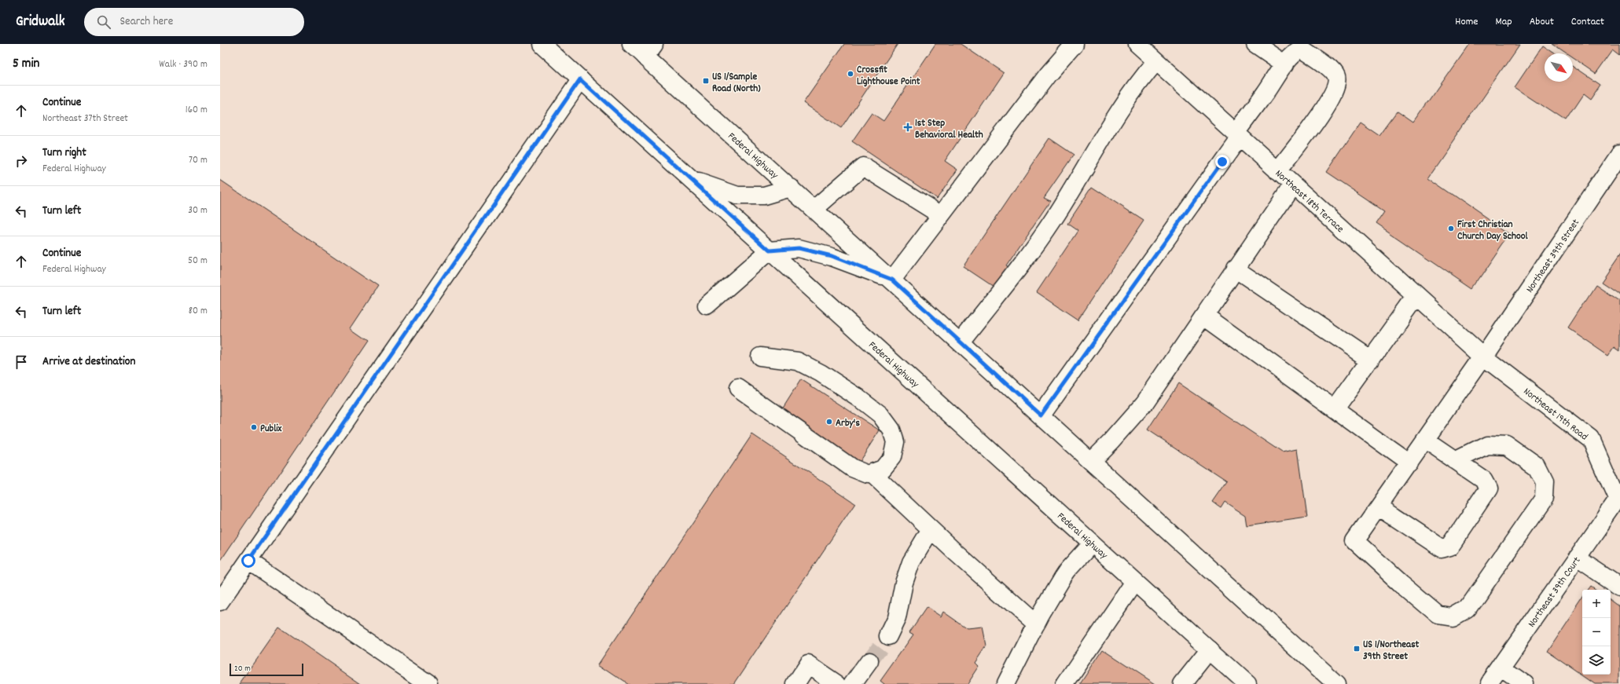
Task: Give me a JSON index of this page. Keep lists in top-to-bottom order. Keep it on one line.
{"streets":{"main road":["Federal Highway","Northeast 18th Terrace","Northeast 39th Street","Northeast 19th Road","Northeast 39th Court"]},"crossings":[["Northeast 18th Terrace","Northeast 39th Street"],["Northeast 18th Terrace","Northeast 19th Road"],["Northeast 39th Street","Northeast 19th Road"],["Northeast 19th Road","Northeast 39th Court"]],"places":{"other":["Crossfit Lighthouse Point","First Christian Church Day School","Arby's","Publix"],"transit":["US 1/Sample Road (North)","US 1/Northeast 39th Street"],"health":["1st Step Behavioral Health"]},"scale_bar":"20 m","north":"bottom right","page":{"header":"Gridwalk","search":"Search here","nav":["Home","Map","About","Contact"],"heading":["5 min","Walk · 390 m"],"list":[["Continue","Northeast 37th Street","160 m"],["Turn right","Federal Highway","70 m"],["Turn left","30 m"],["Continue","Federal Highway","50 m"],["Turn left","80 m"],"Arrive at destination"],"map_buttons":["+","−"],"scale":"20 m"}}
